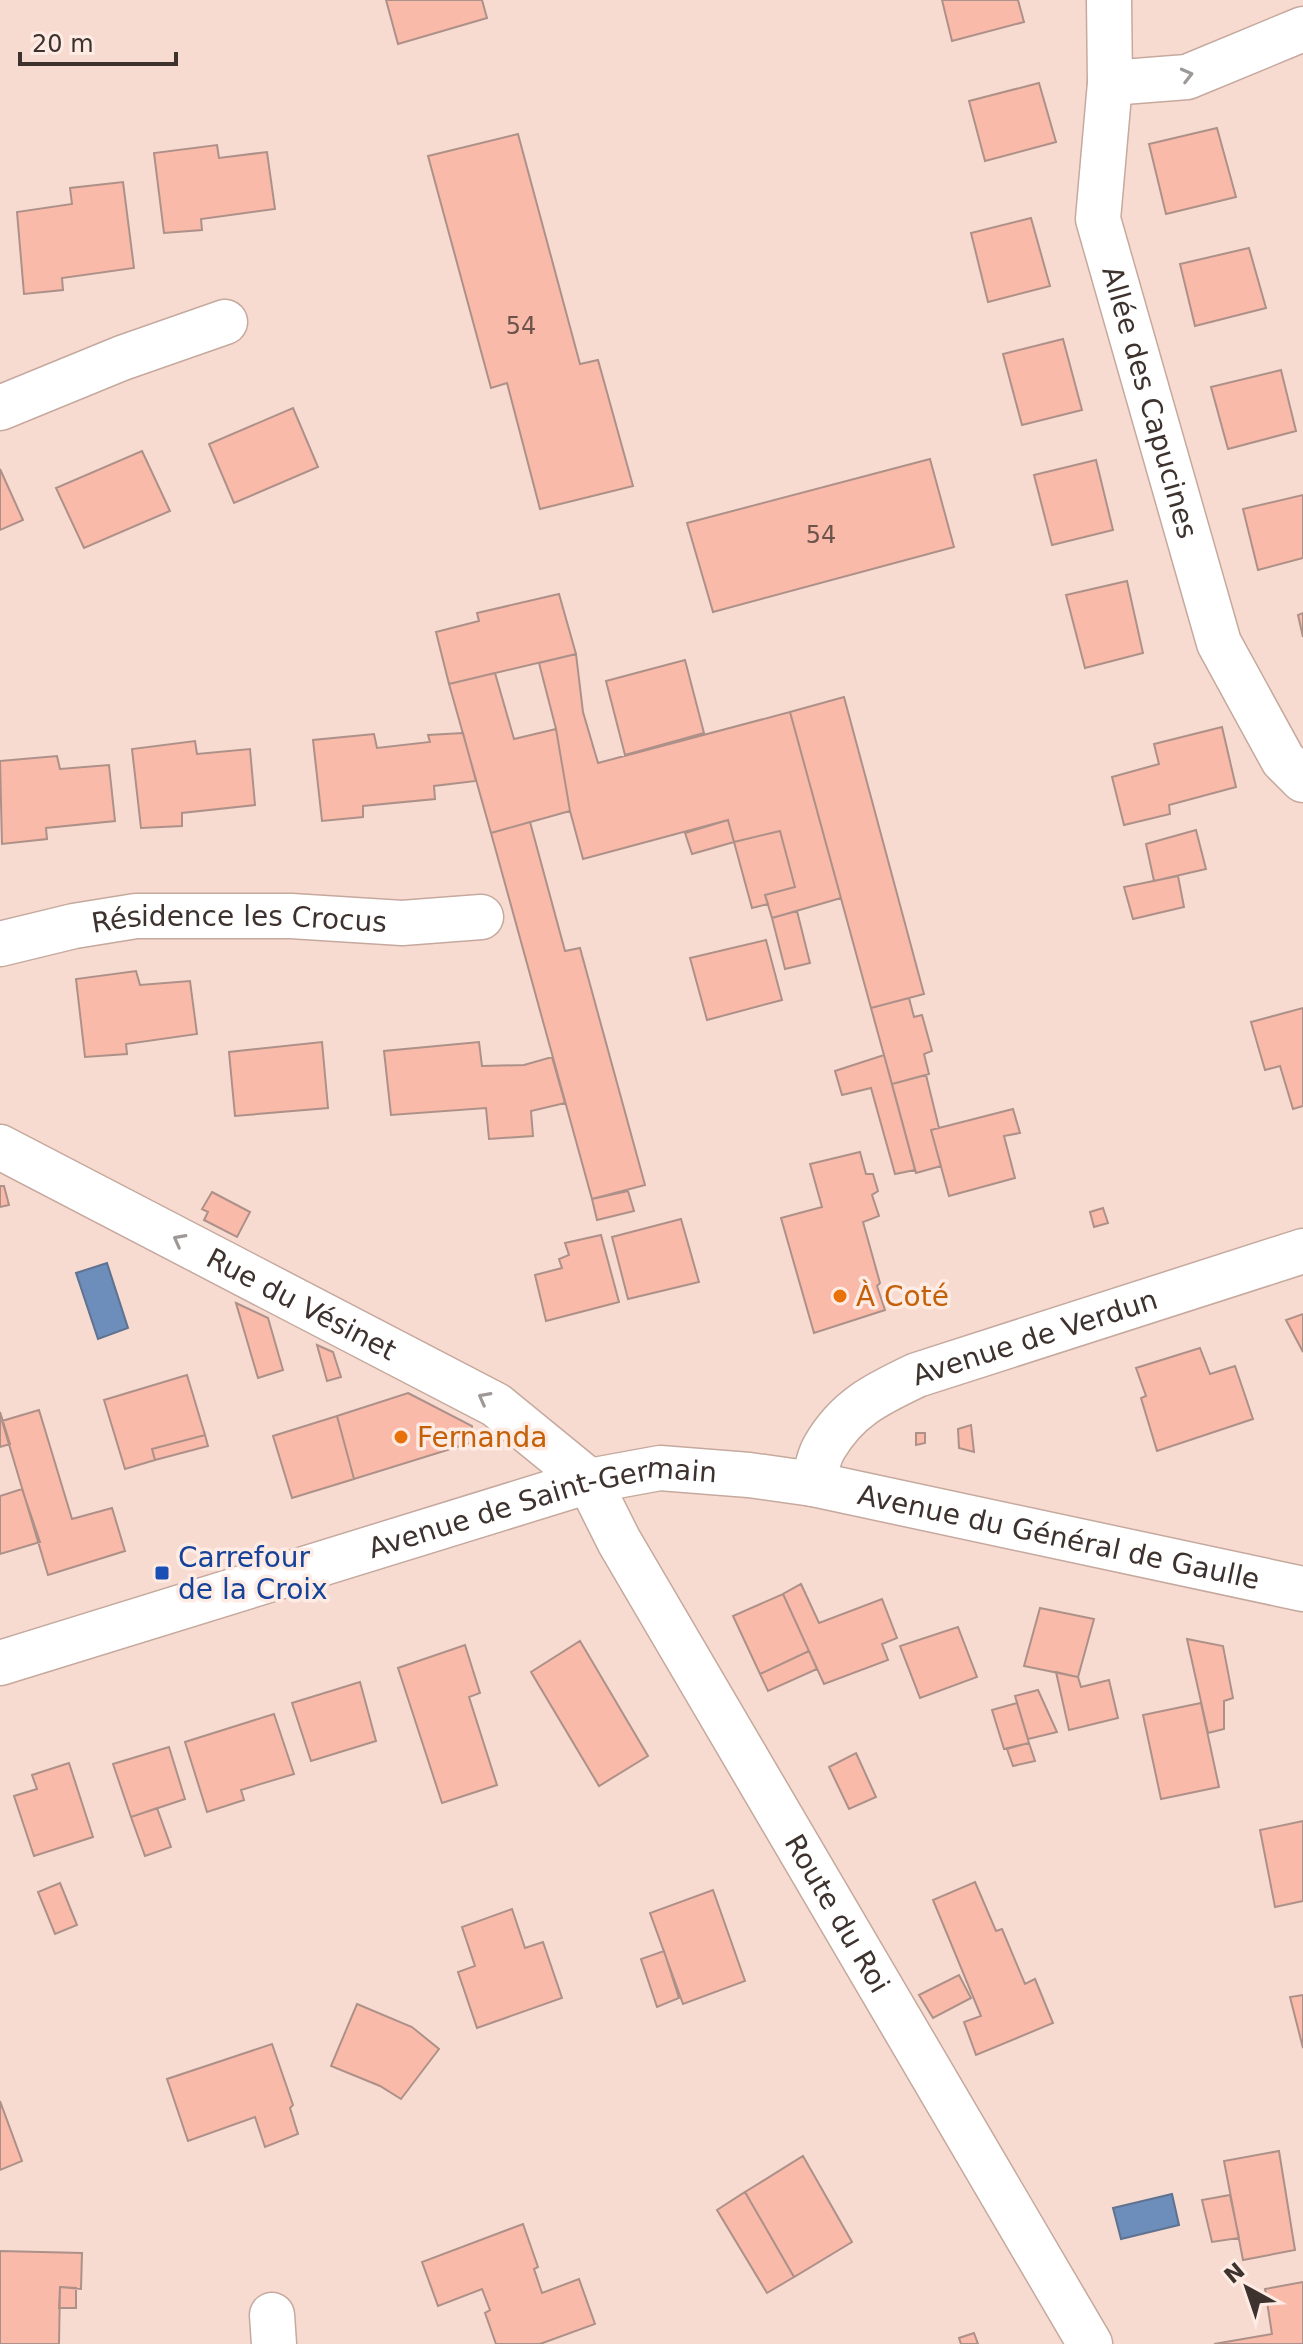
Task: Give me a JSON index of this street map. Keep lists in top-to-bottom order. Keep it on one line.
{"streets":{"street":["Allée des Capucines","Résidence les Crocus","Rue du Vésinet","Avenue de Verdun","Avenue de Saint-Germain","Avenue du Général de Gaulle","Route du Roi"]},"crossings":[["Rue du Vésinet","Avenue de Saint-Germain"],["Rue du Vésinet","Route du Roi"],["Avenue de Verdun","Avenue de Saint-Germain"],["Avenue de Verdun","Avenue du Général de Gaulle"],["Avenue de Saint-Germain","Avenue du Général de Gaulle"],["Avenue de Saint-Germain","Route du Roi"]],"one_way":["Rue du Vésinet"],"places":{"other":["À Coté","Fernanda"],"transit":["Carrefour de la Croix"]},"house_numbers":["54","54"],"scale_bar":"20 m","north":"top left"}
